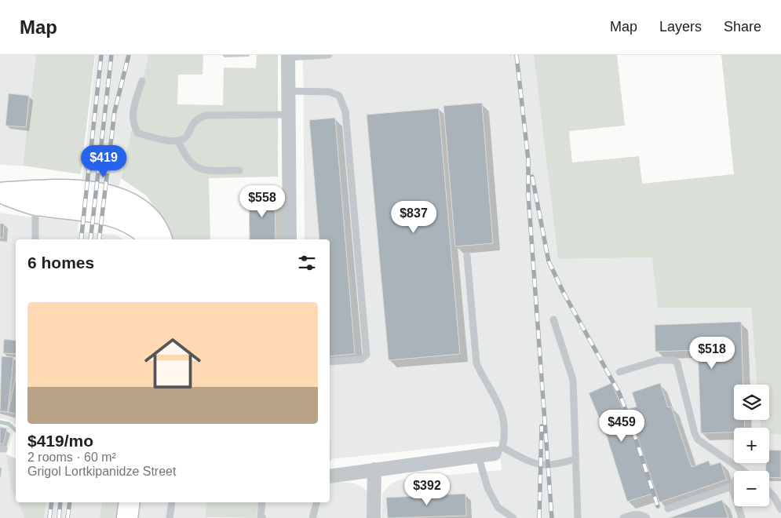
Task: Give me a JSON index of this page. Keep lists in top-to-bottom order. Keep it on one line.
{"page":{"header":"Map","nav":["Map","Layers","Share"],"price":["$419","$558","$837","$518","$459","$392"],"heading":"6 homes","list":[{"name":"$419/mo","note":"2 rooms · 60 m² · Grigol Lortkipanidze Street"}],"map_buttons":["+","−"]}}
